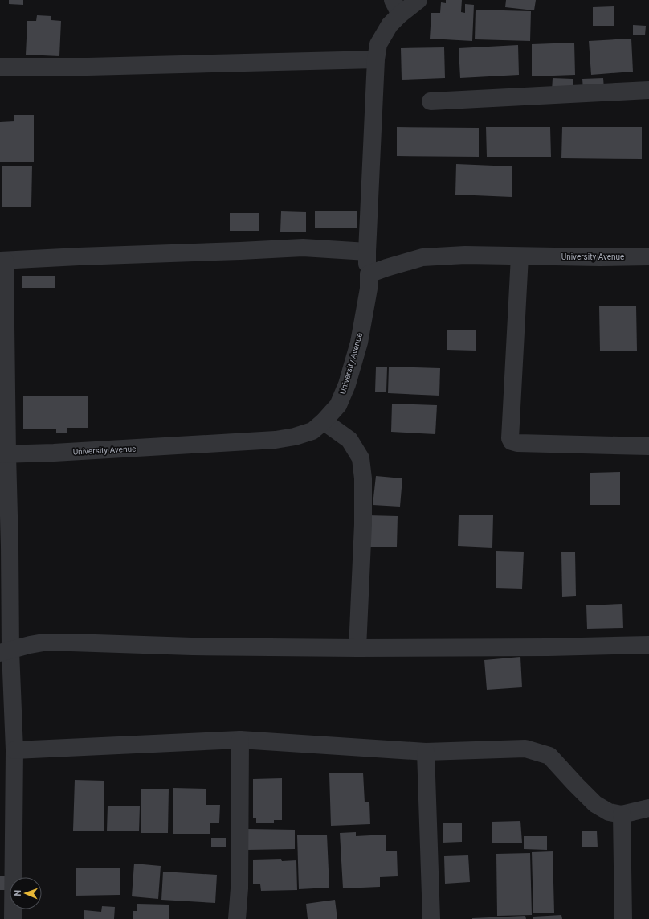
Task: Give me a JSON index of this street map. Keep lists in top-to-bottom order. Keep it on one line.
{"streets":{"street":["University Avenue"]},"north":"left"}
